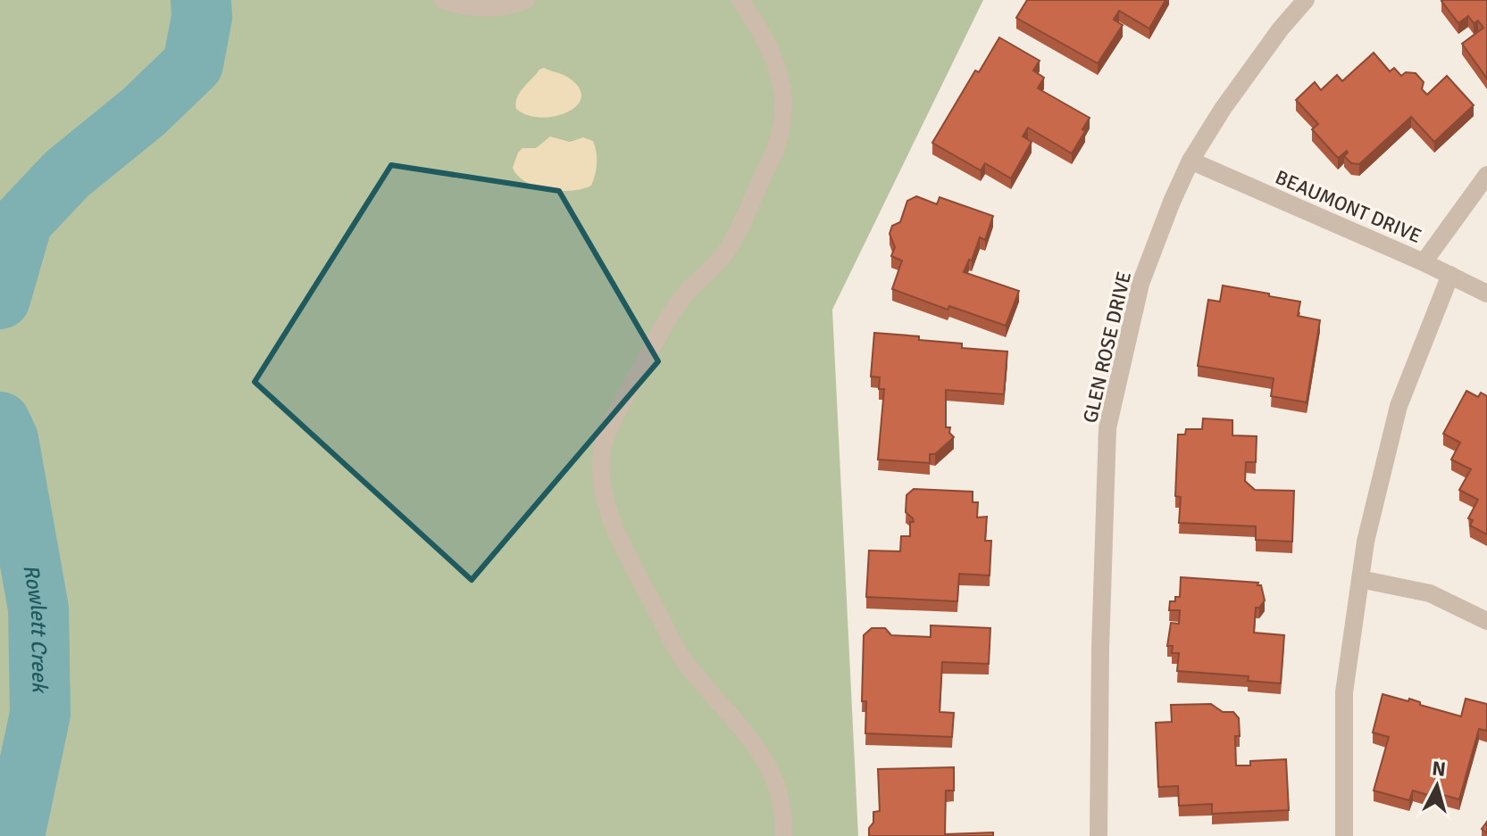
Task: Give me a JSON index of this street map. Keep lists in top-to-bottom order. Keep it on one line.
{"streets":{"street":["BEAUMONT DRIVE","GLEN ROSE DRIVE"]},"crossings":[["BEAUMONT DRIVE","GLEN ROSE DRIVE"]],"water":["Rowlett Creek"],"north":"top"}
